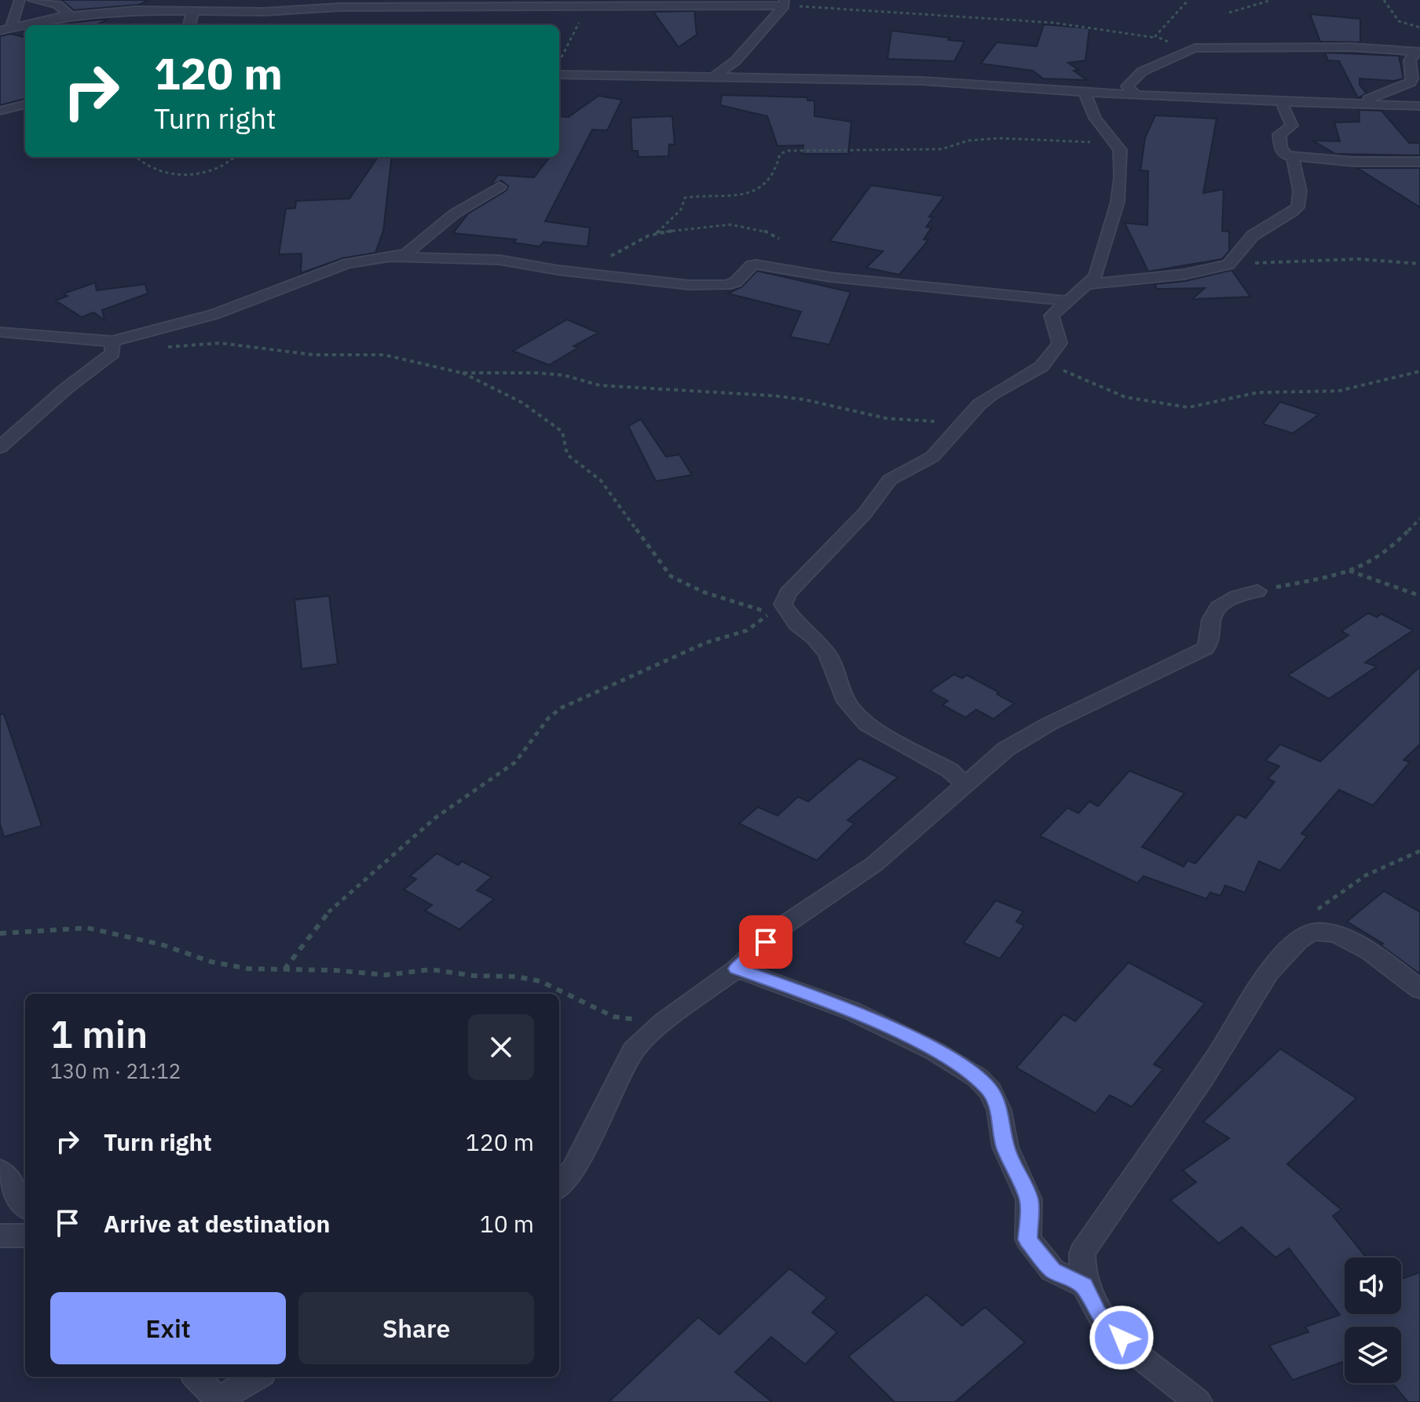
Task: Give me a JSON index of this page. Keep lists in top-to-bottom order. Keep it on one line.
{"page":{"turn":["120 m","Turn right"],"heading":["1 min","130 m · 21:12"],"list":[{"name":"Turn right","value":"120 m"},{"name":"Arrive at destination","value":"10 m"}],"buttons":["Exit","Share"]}}
